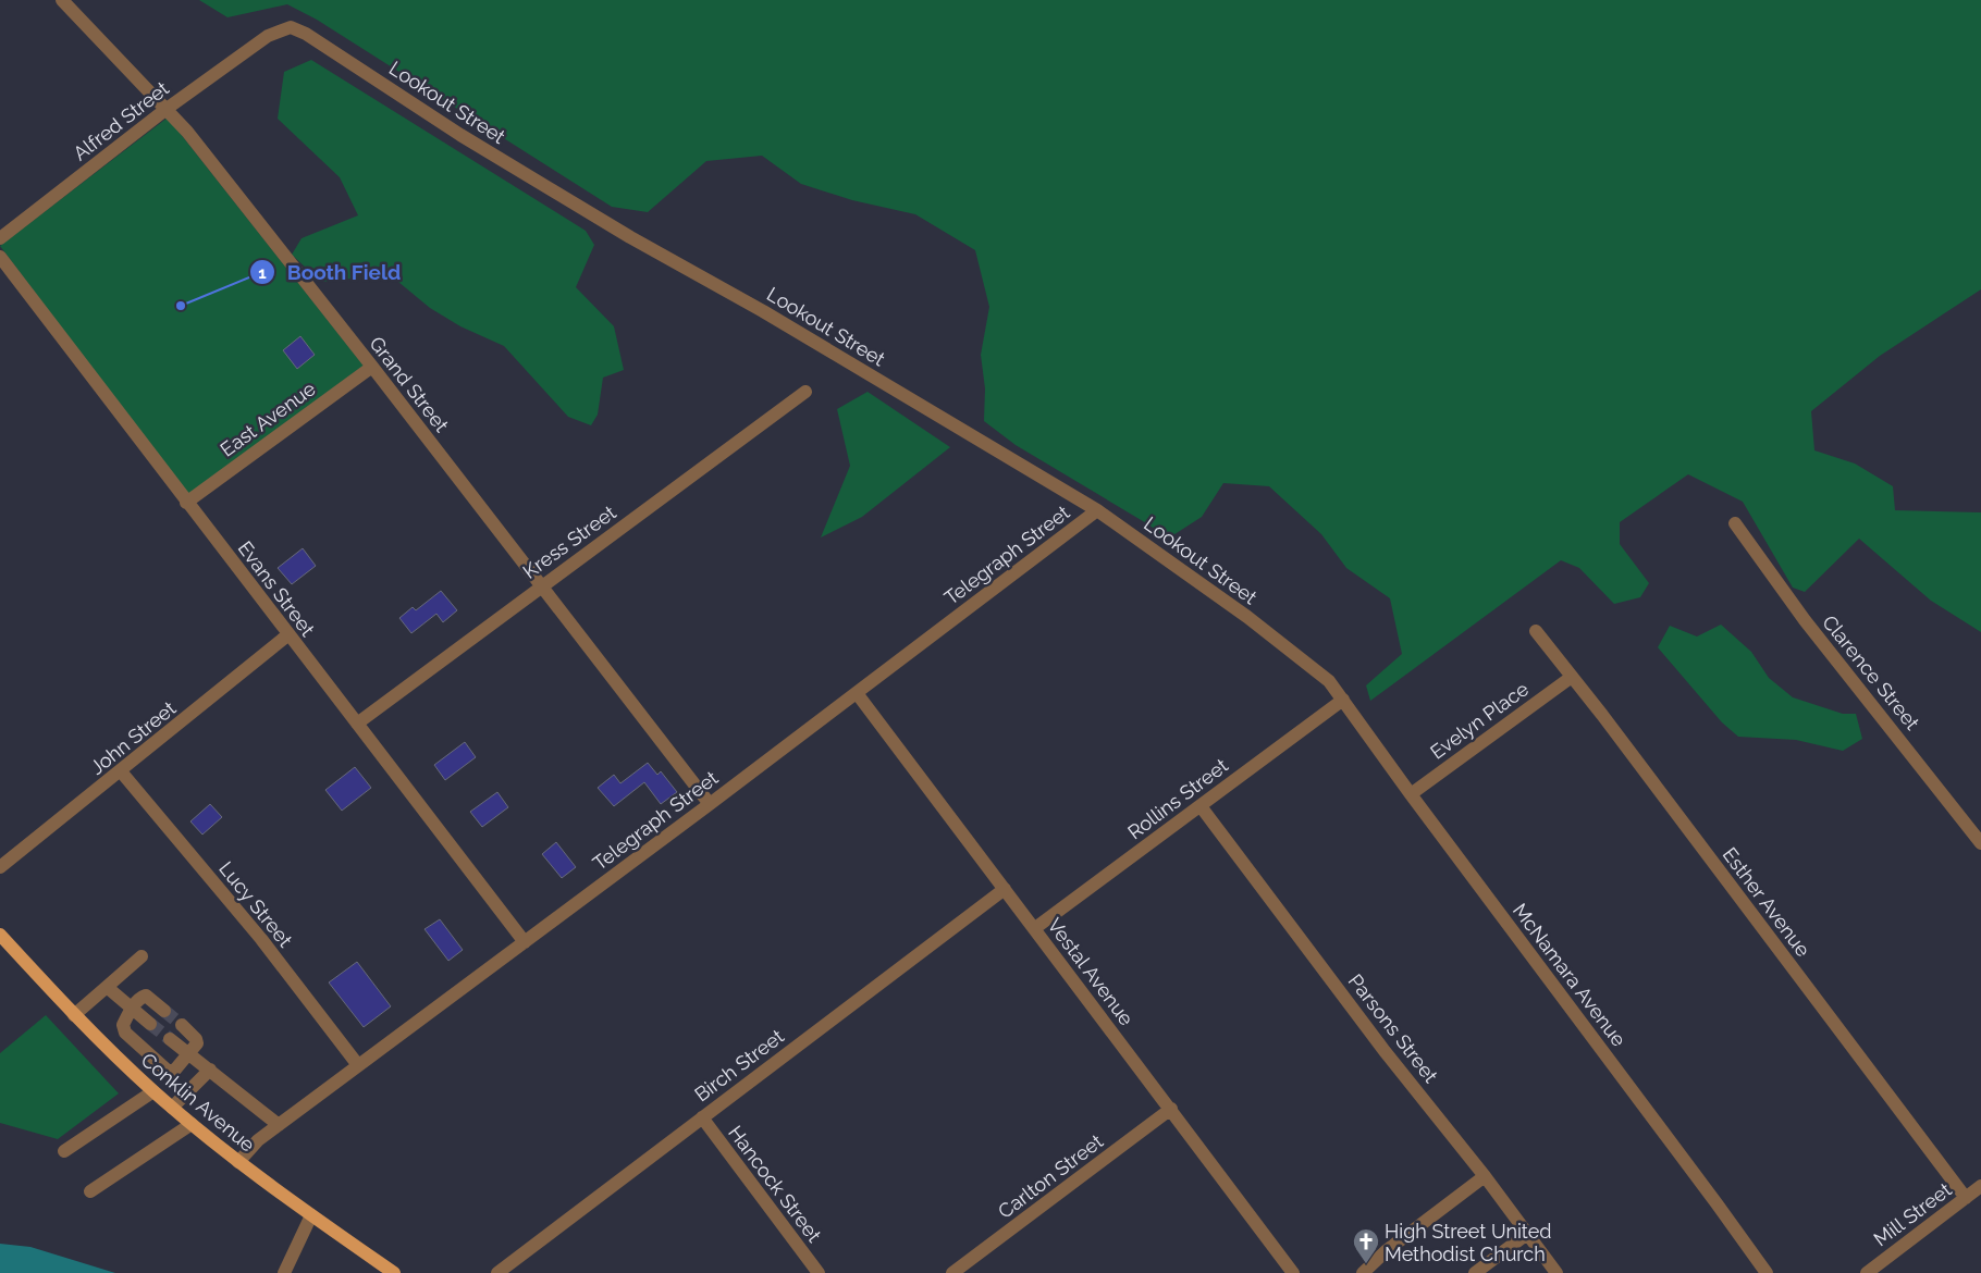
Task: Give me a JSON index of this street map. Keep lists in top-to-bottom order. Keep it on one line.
{"streets":{"main road":["Conklin Avenue"],"street":["Lookout Street","Alfred Street","Grand Street","East Avenue","Kress Street","Telegraph Street","Evans Street","Clarence Street","Evelyn Place","John Street","Rollins Street","Esther Avenue","Lucy Street","Vestal Avenue","McNamara Avenue","Parsons Street","Birch Street","Carlton Street","Hancock Street","Mill Street"]},"crossings":[["Lookout Street","Alfred Street"],["Lookout Street","Telegraph Street"],["Lookout Street","Rollins Street"],["Lookout Street","McNamara Avenue"],["Alfred Street","Grand Street"],["Grand Street","East Avenue"],["Grand Street","Kress Street"],["Grand Street","Telegraph Street"],["East Avenue","Evans Street"],["Kress Street","Evans Street"],["Telegraph Street","Evans Street"],["Telegraph Street","Lucy Street"],["Telegraph Street","Vestal Avenue"],["Telegraph Street","Conklin Avenue"],["Evans Street","John Street"],["Evelyn Place","Esther Avenue"],["Evelyn Place","McNamara Avenue"],["John Street","Lucy Street"],["Rollins Street","Vestal Avenue"],["Rollins Street","McNamara Avenue"],["Rollins Street","Parsons Street"],["Esther Avenue","Mill Street"],["Vestal Avenue","Birch Street"],["Vestal Avenue","Carlton Street"],["Birch Street","Hancock Street"]],"places":{"other":["Booth Field"],"church":["High Street United Methodist Church"]}}
